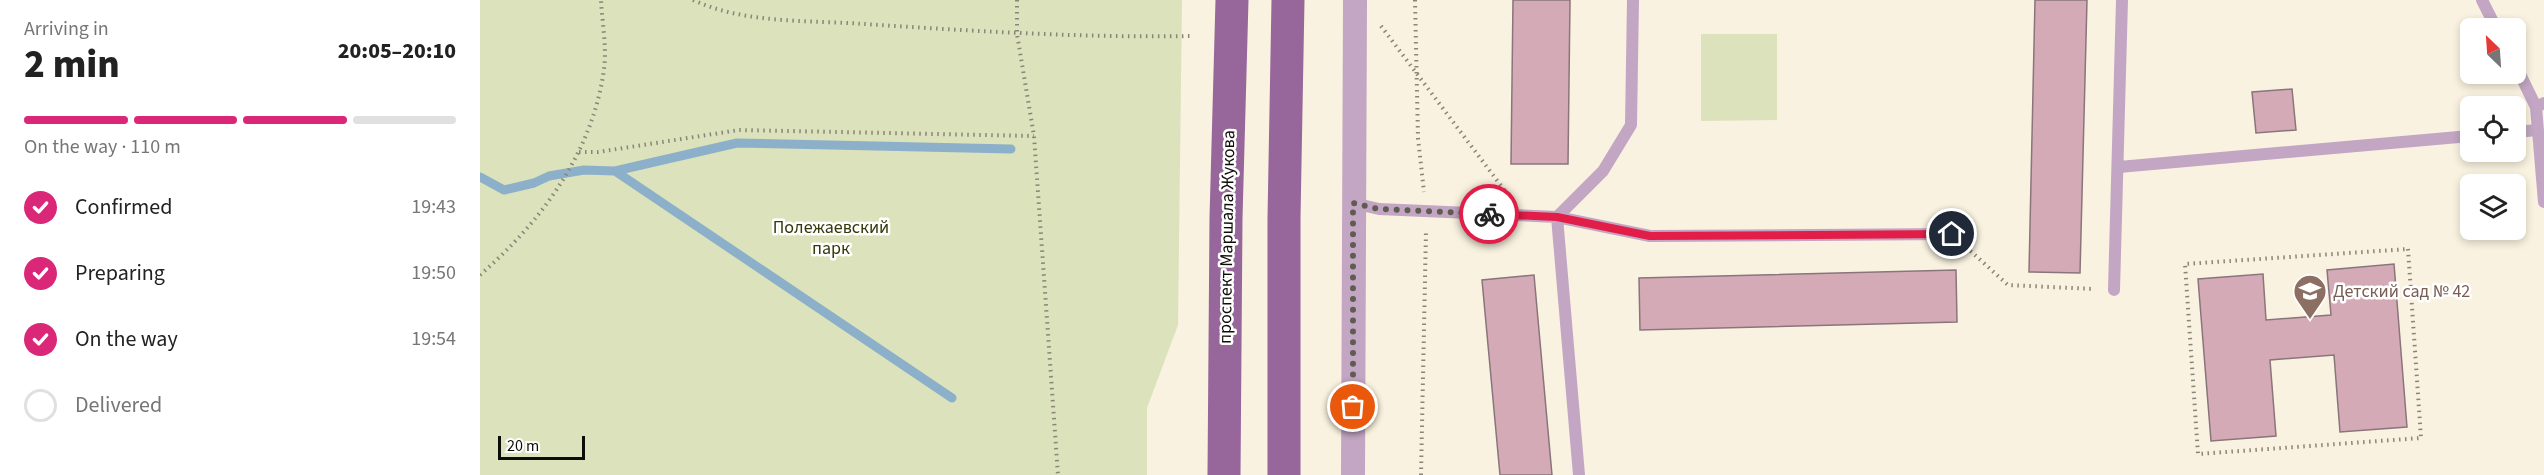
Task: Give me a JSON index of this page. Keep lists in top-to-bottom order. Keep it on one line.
{"streets":{"main road":["проспект Маршала Жукова"]},"parks":["Полежаевский парк"],"places":{"school or university":["Детский сад № 42"]},"scale_bar":"20 m","north":"top left","page":{"heading":["2 min","Arriving in","20:05–20:10"],"bar":"On the way · 110 m","list":[["Confirmed","19:43"],["Preparing","19:50"],["On the way","19:54"],"Delivered"],"scale":"20 m"}}
